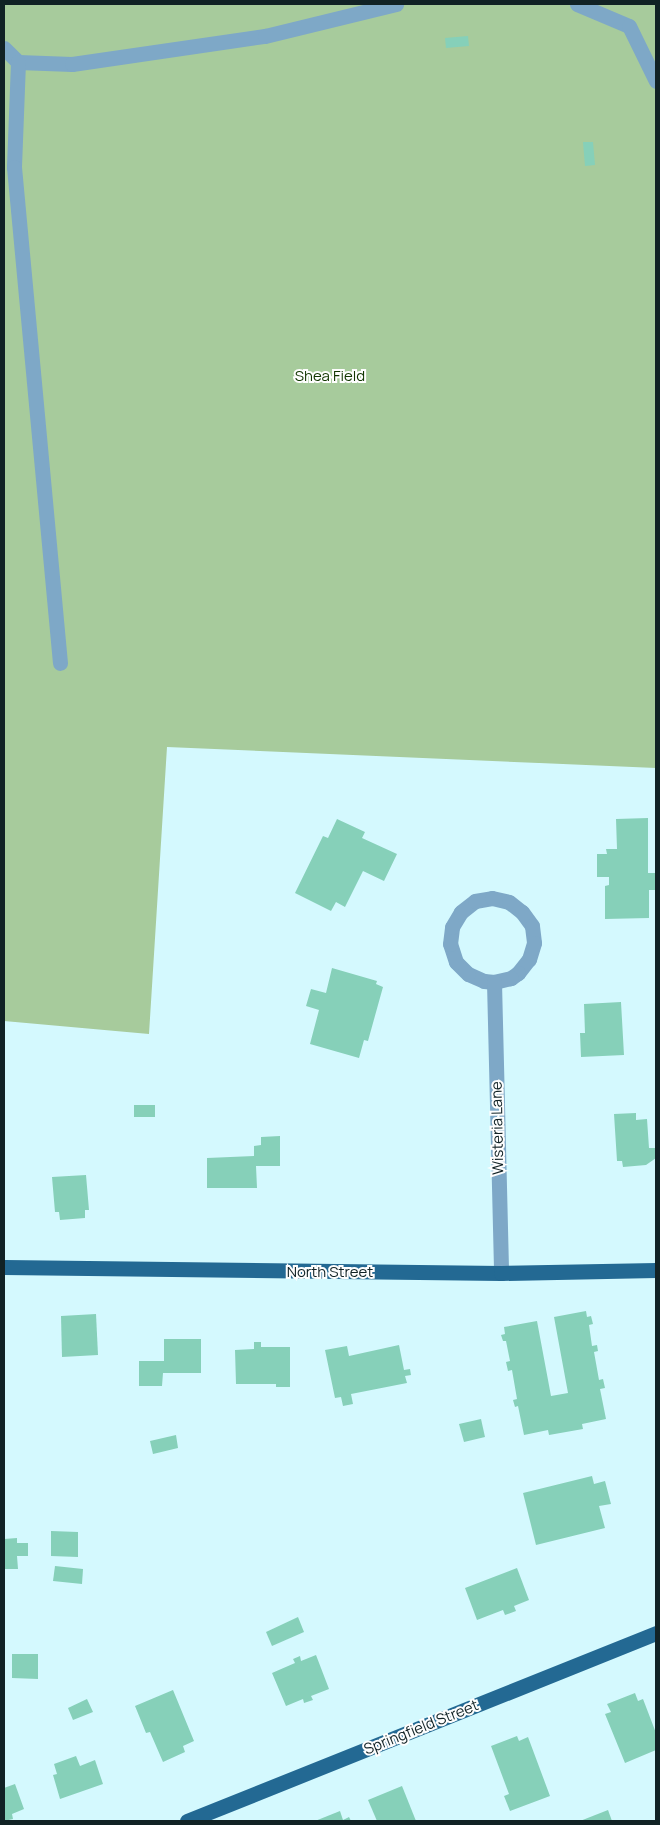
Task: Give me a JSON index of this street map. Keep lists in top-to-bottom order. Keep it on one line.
{"streets":{"main road":["North Street","Springfield Street"],"street":["Wisteria Lane"]},"crossings":[["Wisteria Lane","North Street"]],"parks":["Shea Field"]}
